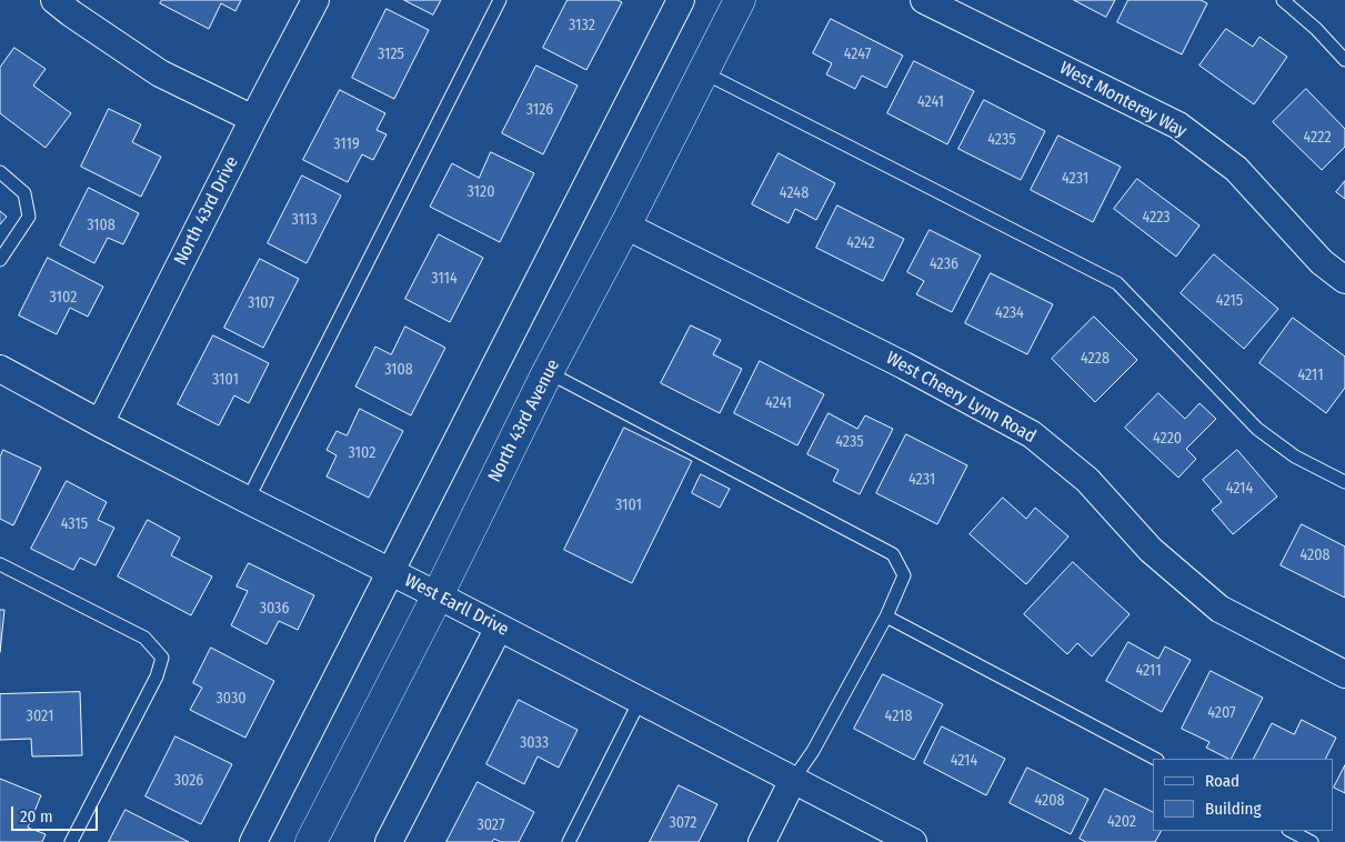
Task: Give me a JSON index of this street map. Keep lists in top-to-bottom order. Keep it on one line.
{"streets":{"main road":["North 43rd Avenue"],"street":["West Monterey Way","North 43rd Drive","West Cheery Lynn Road","West Earll Drive"]},"crossings":[["North 43rd Drive","West Earll Drive"],["West Cheery Lynn Road","North 43rd Avenue"],["North 43rd Avenue","West Earll Drive"]],"house_numbers":["3132","3125","4247","4241","3126","4222","4235","3119","4231","3120","4248","4223","3113","3108","4242","4236","3114","3102","4215","3107","4234","4228","3108","4211","3101","4241","4220","4235","3102","4231","4214","3101","4315","4208","3036","4211","3030","4207","3021","4218","3033","4214","3026","4208","4202","3072","3027"],"legend":["Road","Building"],"scale_bar":"20 m"}
